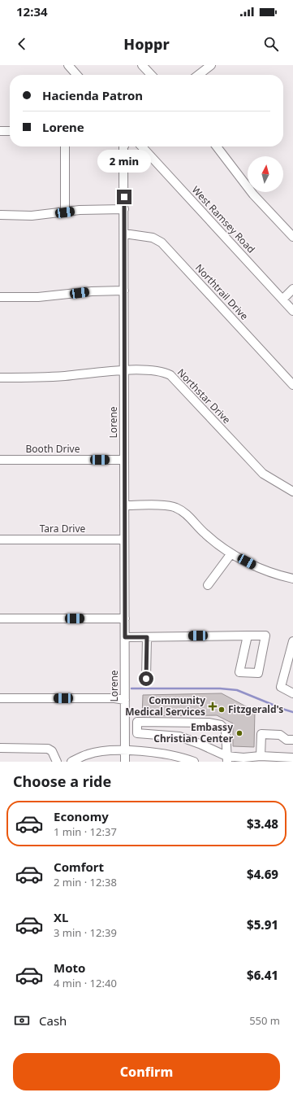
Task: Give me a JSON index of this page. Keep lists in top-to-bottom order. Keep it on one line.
{"streets":{"street":["West Ramsey Road","Northtrail Drive","Northstar Drive","Lorene","Booth Drive","Tara Drive"]},"crossings":[["Northtrail Drive","Lorene"],["Northstar Drive","Lorene"],["Lorene","Booth Drive"],["Lorene","Tara Drive"]],"places":{"health":["Community Medical Services"],"other":["Fitzgerald's","Embassy Christian Center"]},"north":"top","page":{"status":"12:34","header":"Hoppr","banner":["Hacienda Patron","Lorene"],"bubble":"2 min","heading":"Choose a ride","list":[{"name":"Economy","note":"1 min · 12:37","value":"$3.48"},{"name":"Comfort","note":"2 min · 12:38","value":"$4.69"},{"name":"XL","note":"3 min · 12:39","value":"$5.91"},{"name":"Moto","note":"4 min · 12:40","value":"$6.41"}],"pay":["Cash","550 m"],"buttons":"Confirm"}}
